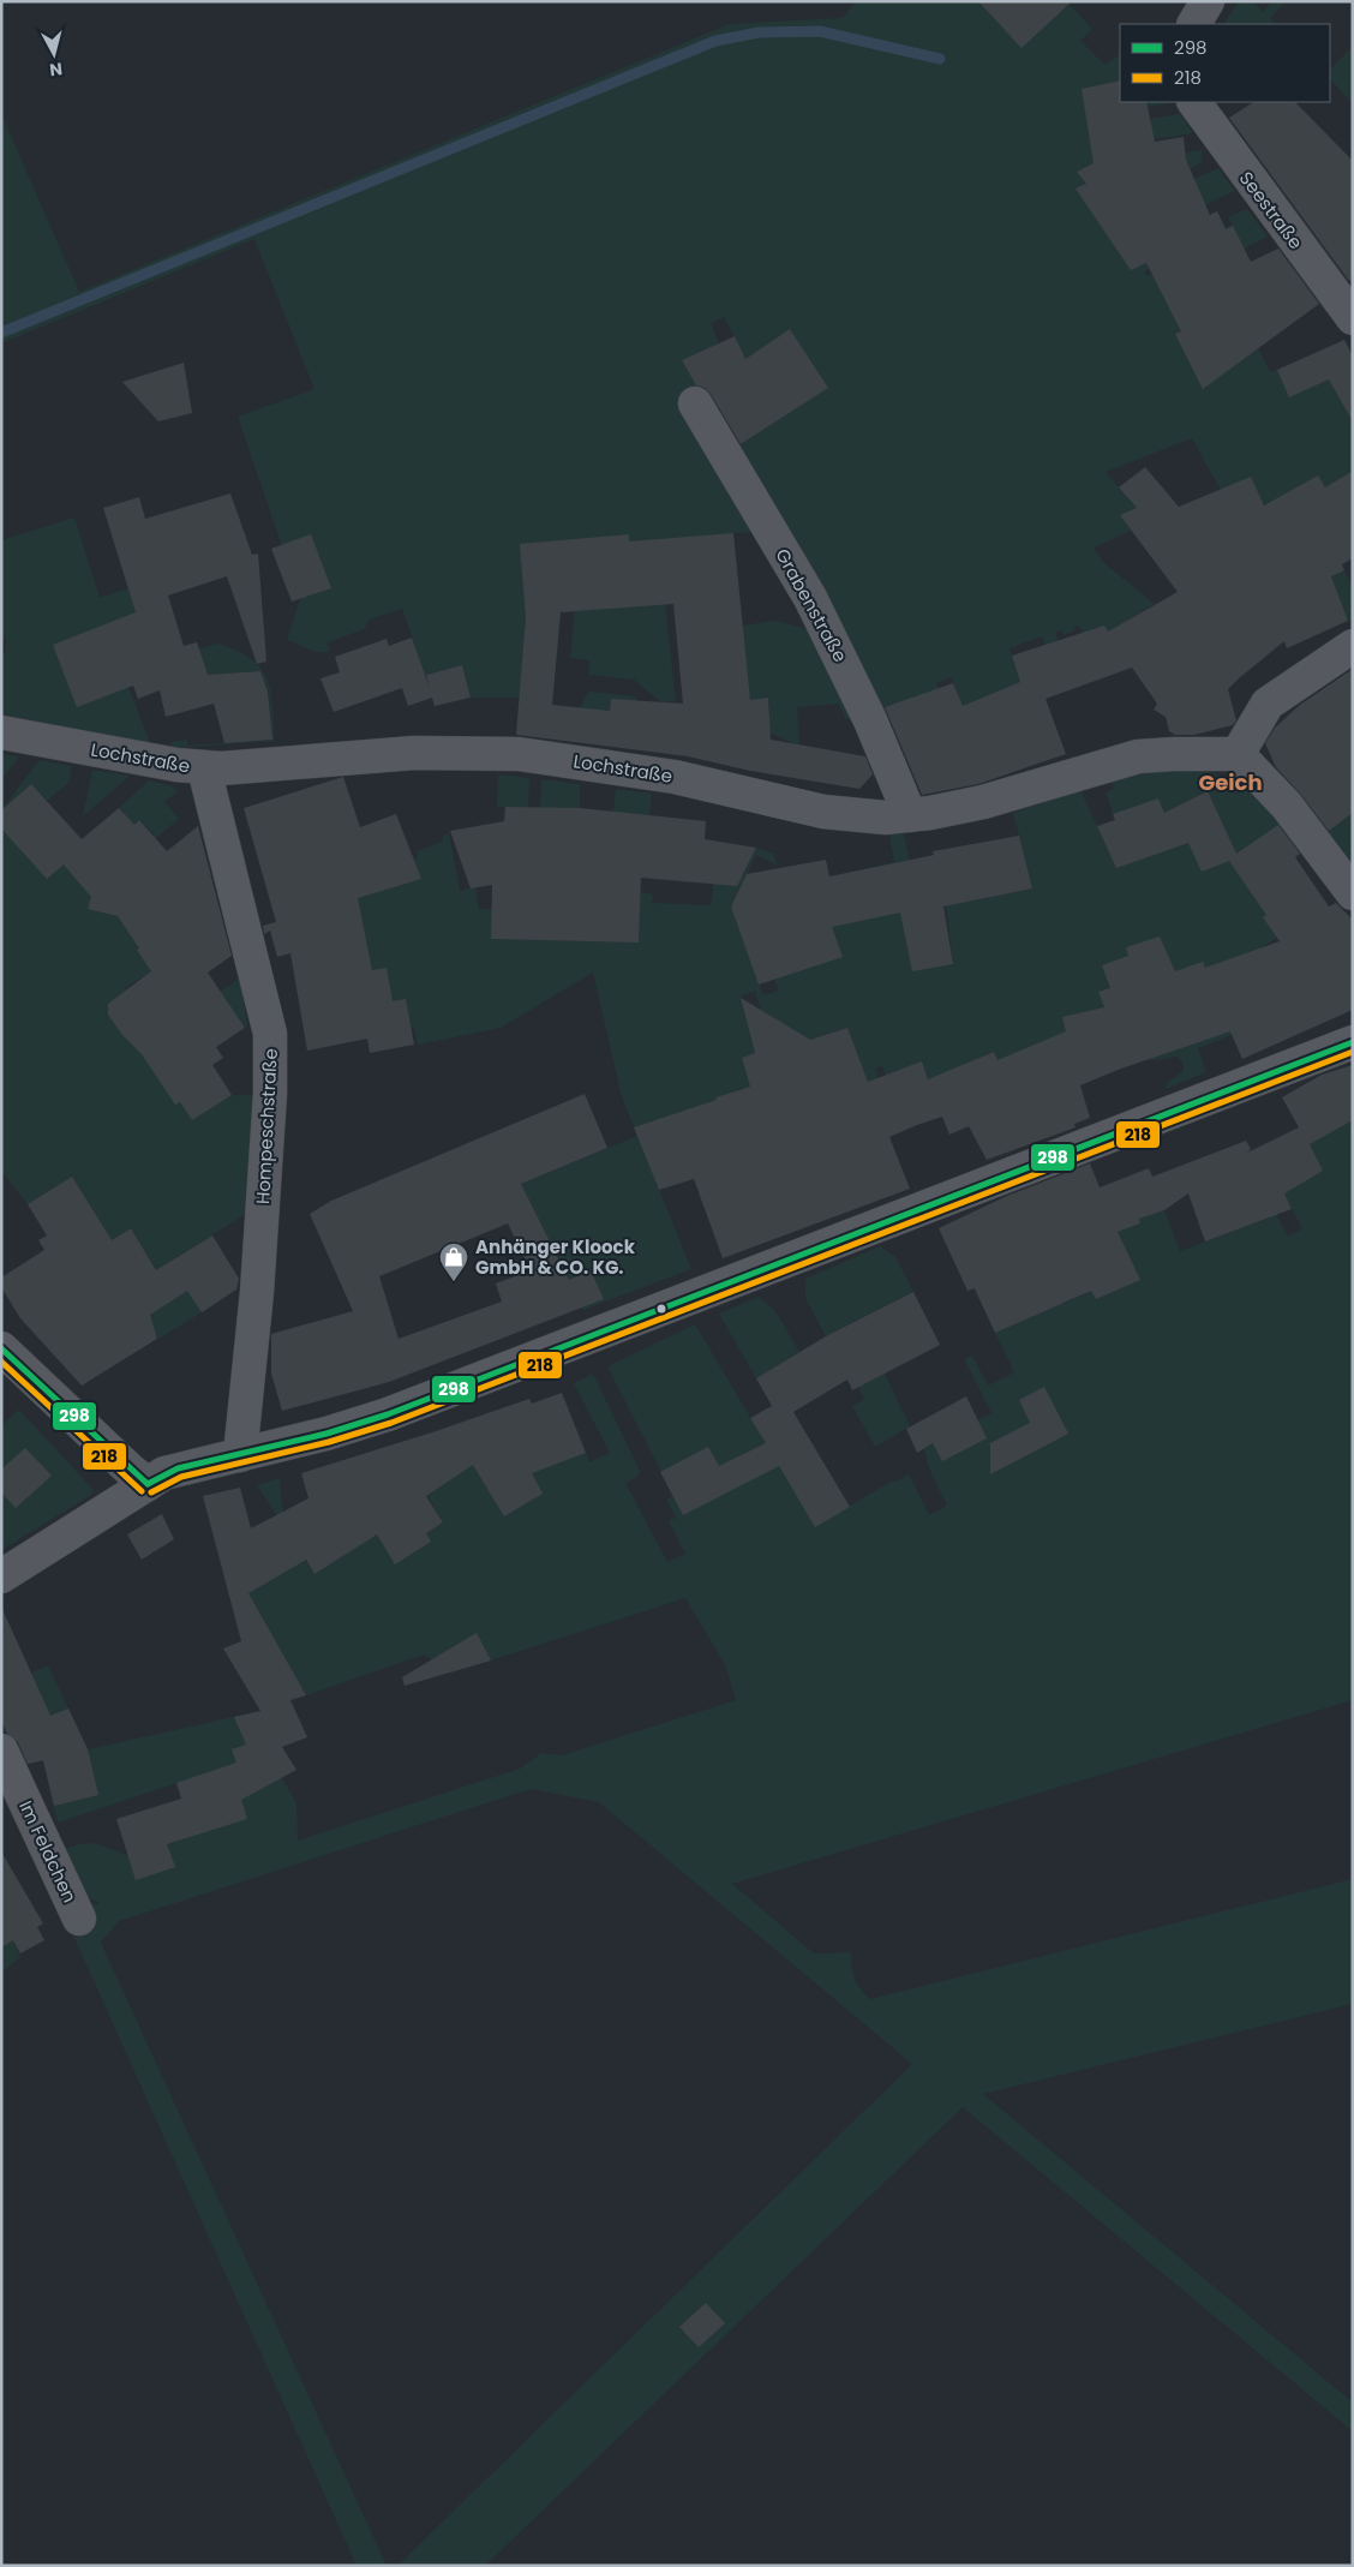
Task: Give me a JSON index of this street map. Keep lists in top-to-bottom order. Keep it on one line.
{"streets":{"street":["Seestraße","Grabenstraße","Lochstraße","Hompeschstraße","Im Feldchen"]},"crossings":[["Grabenstraße","Lochstraße"],["Lochstraße","Hompeschstraße"]],"districts":["Geich"],"places":{"shop":["Anhänger Kloock GmbH & CO. KG."]},"lines":["transit line 298","transit line 218"],"legend":["298","218"],"north":"bottom"}
